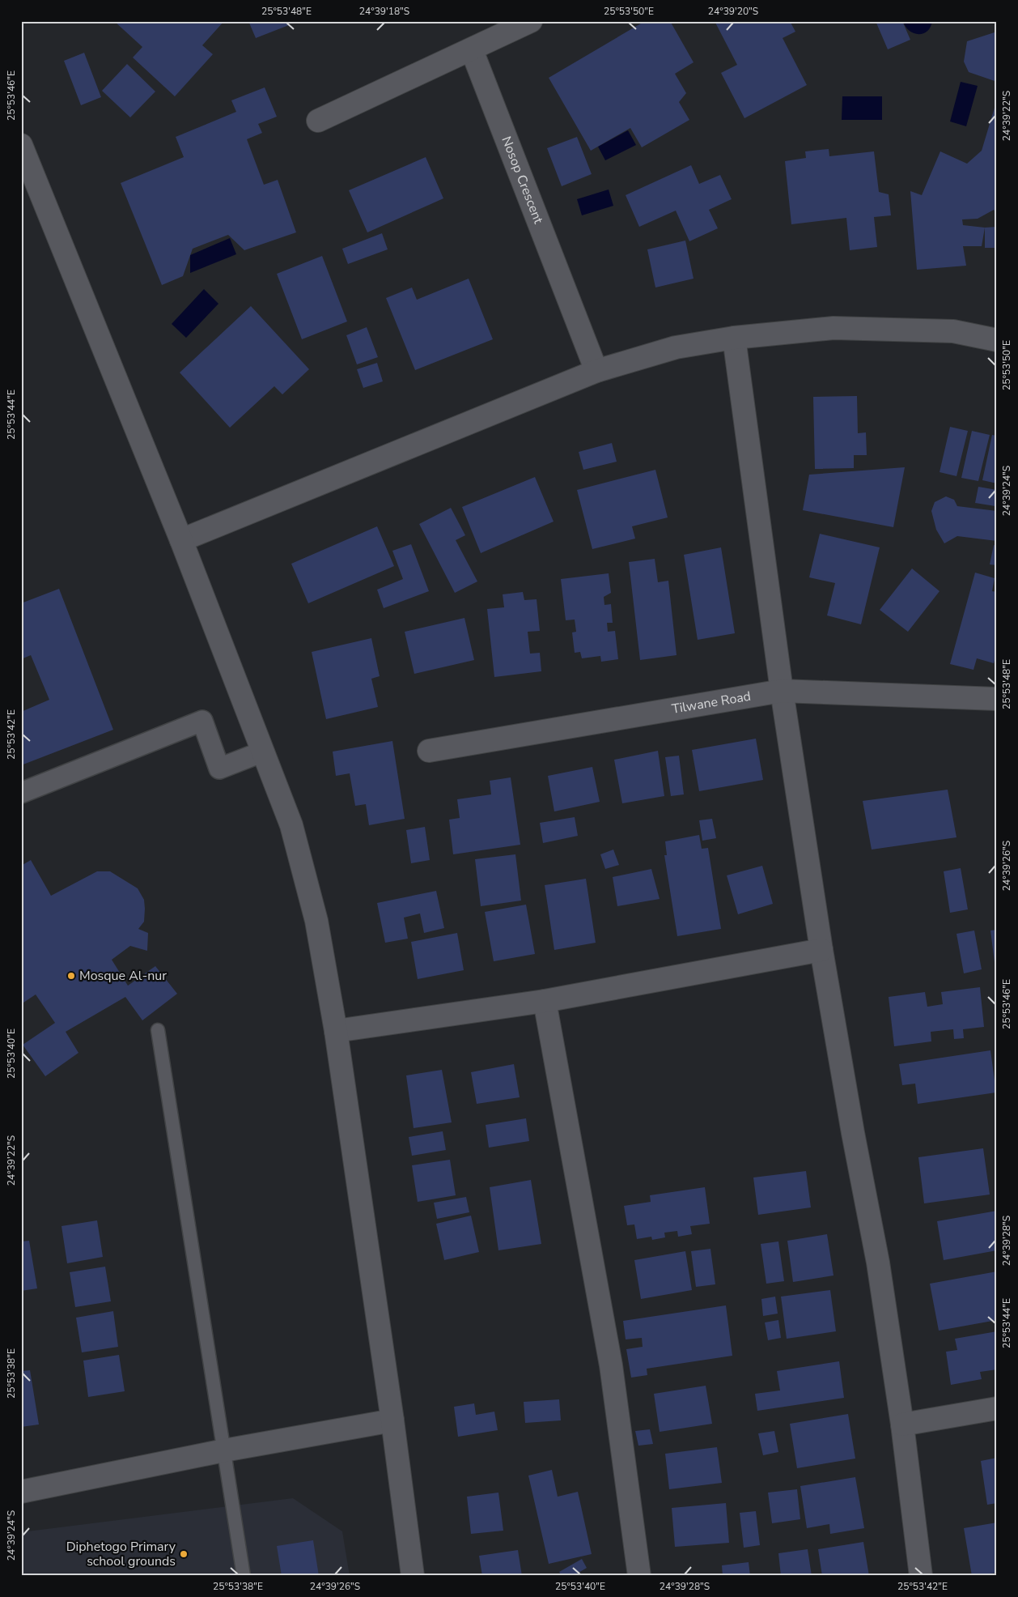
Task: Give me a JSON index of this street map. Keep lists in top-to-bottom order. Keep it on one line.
{"streets":{"street":["Nosop Crescent","Tilwane Road"]},"places":["Mosque Al-nur","Diphetogo Primary school grounds"],"coordinates":["25°53'48\"E","24°39'18\"S","25°53'50\"E","24°39'20\"S","25°53'46\"E","24°39'22\"S","25°53'44\"E","24°39'24\"S","25°53'42\"E","24°39'26\"S","25°53'40\"E","24°39'28\"S","25°53'38\"E"]}
